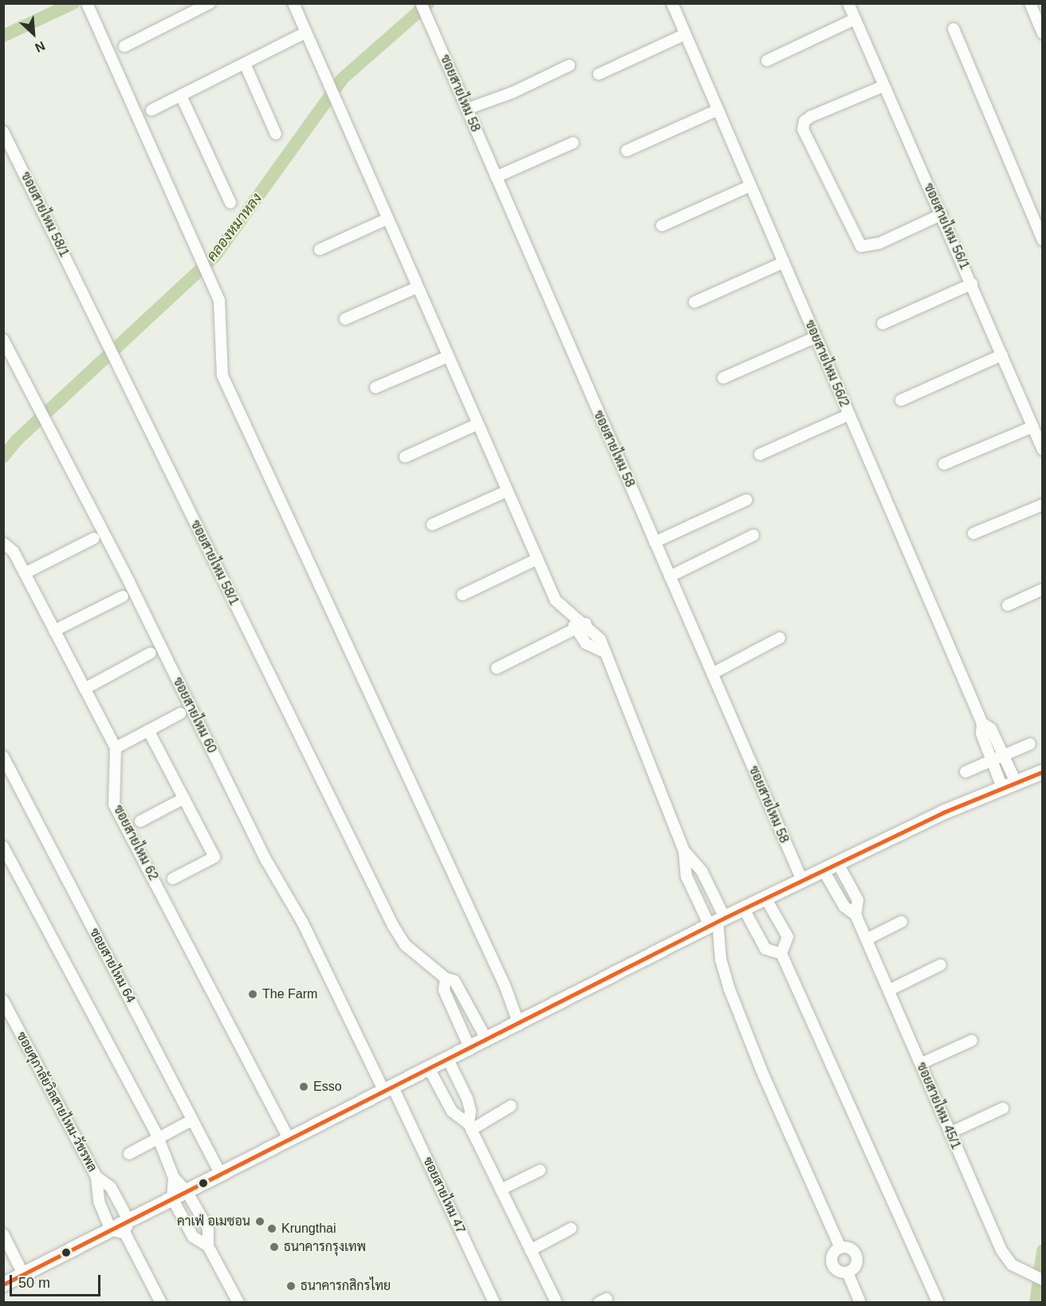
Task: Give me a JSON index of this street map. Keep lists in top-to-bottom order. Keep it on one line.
{"streets":{"street":["ซอยสายไหม 58","ซอยสายไหม 58/1","ซอยสายไหม 56/1","ซอยสายไหม 56/2","ซอยสายไหม 60","ซอยสายไหม 62","ซอยสายไหม 64","ซอยศุภาลัยวิลสายไหม-วัชรพล","ซอยสายไหม 45/1","ซอยสายไหม 47"]},"crossings":[["ซอยสายไหม 60","ซอยสายไหม 47"]],"water":["คลองหมาหลง"],"places":["The Farm","Esso","คาเฟ่ อเมซอน","Krungthai","ธนาคารกรุงเทพ","ธนาคารกสิกรไทย"],"scale_bar":"50 m","north":"bottom right"}
